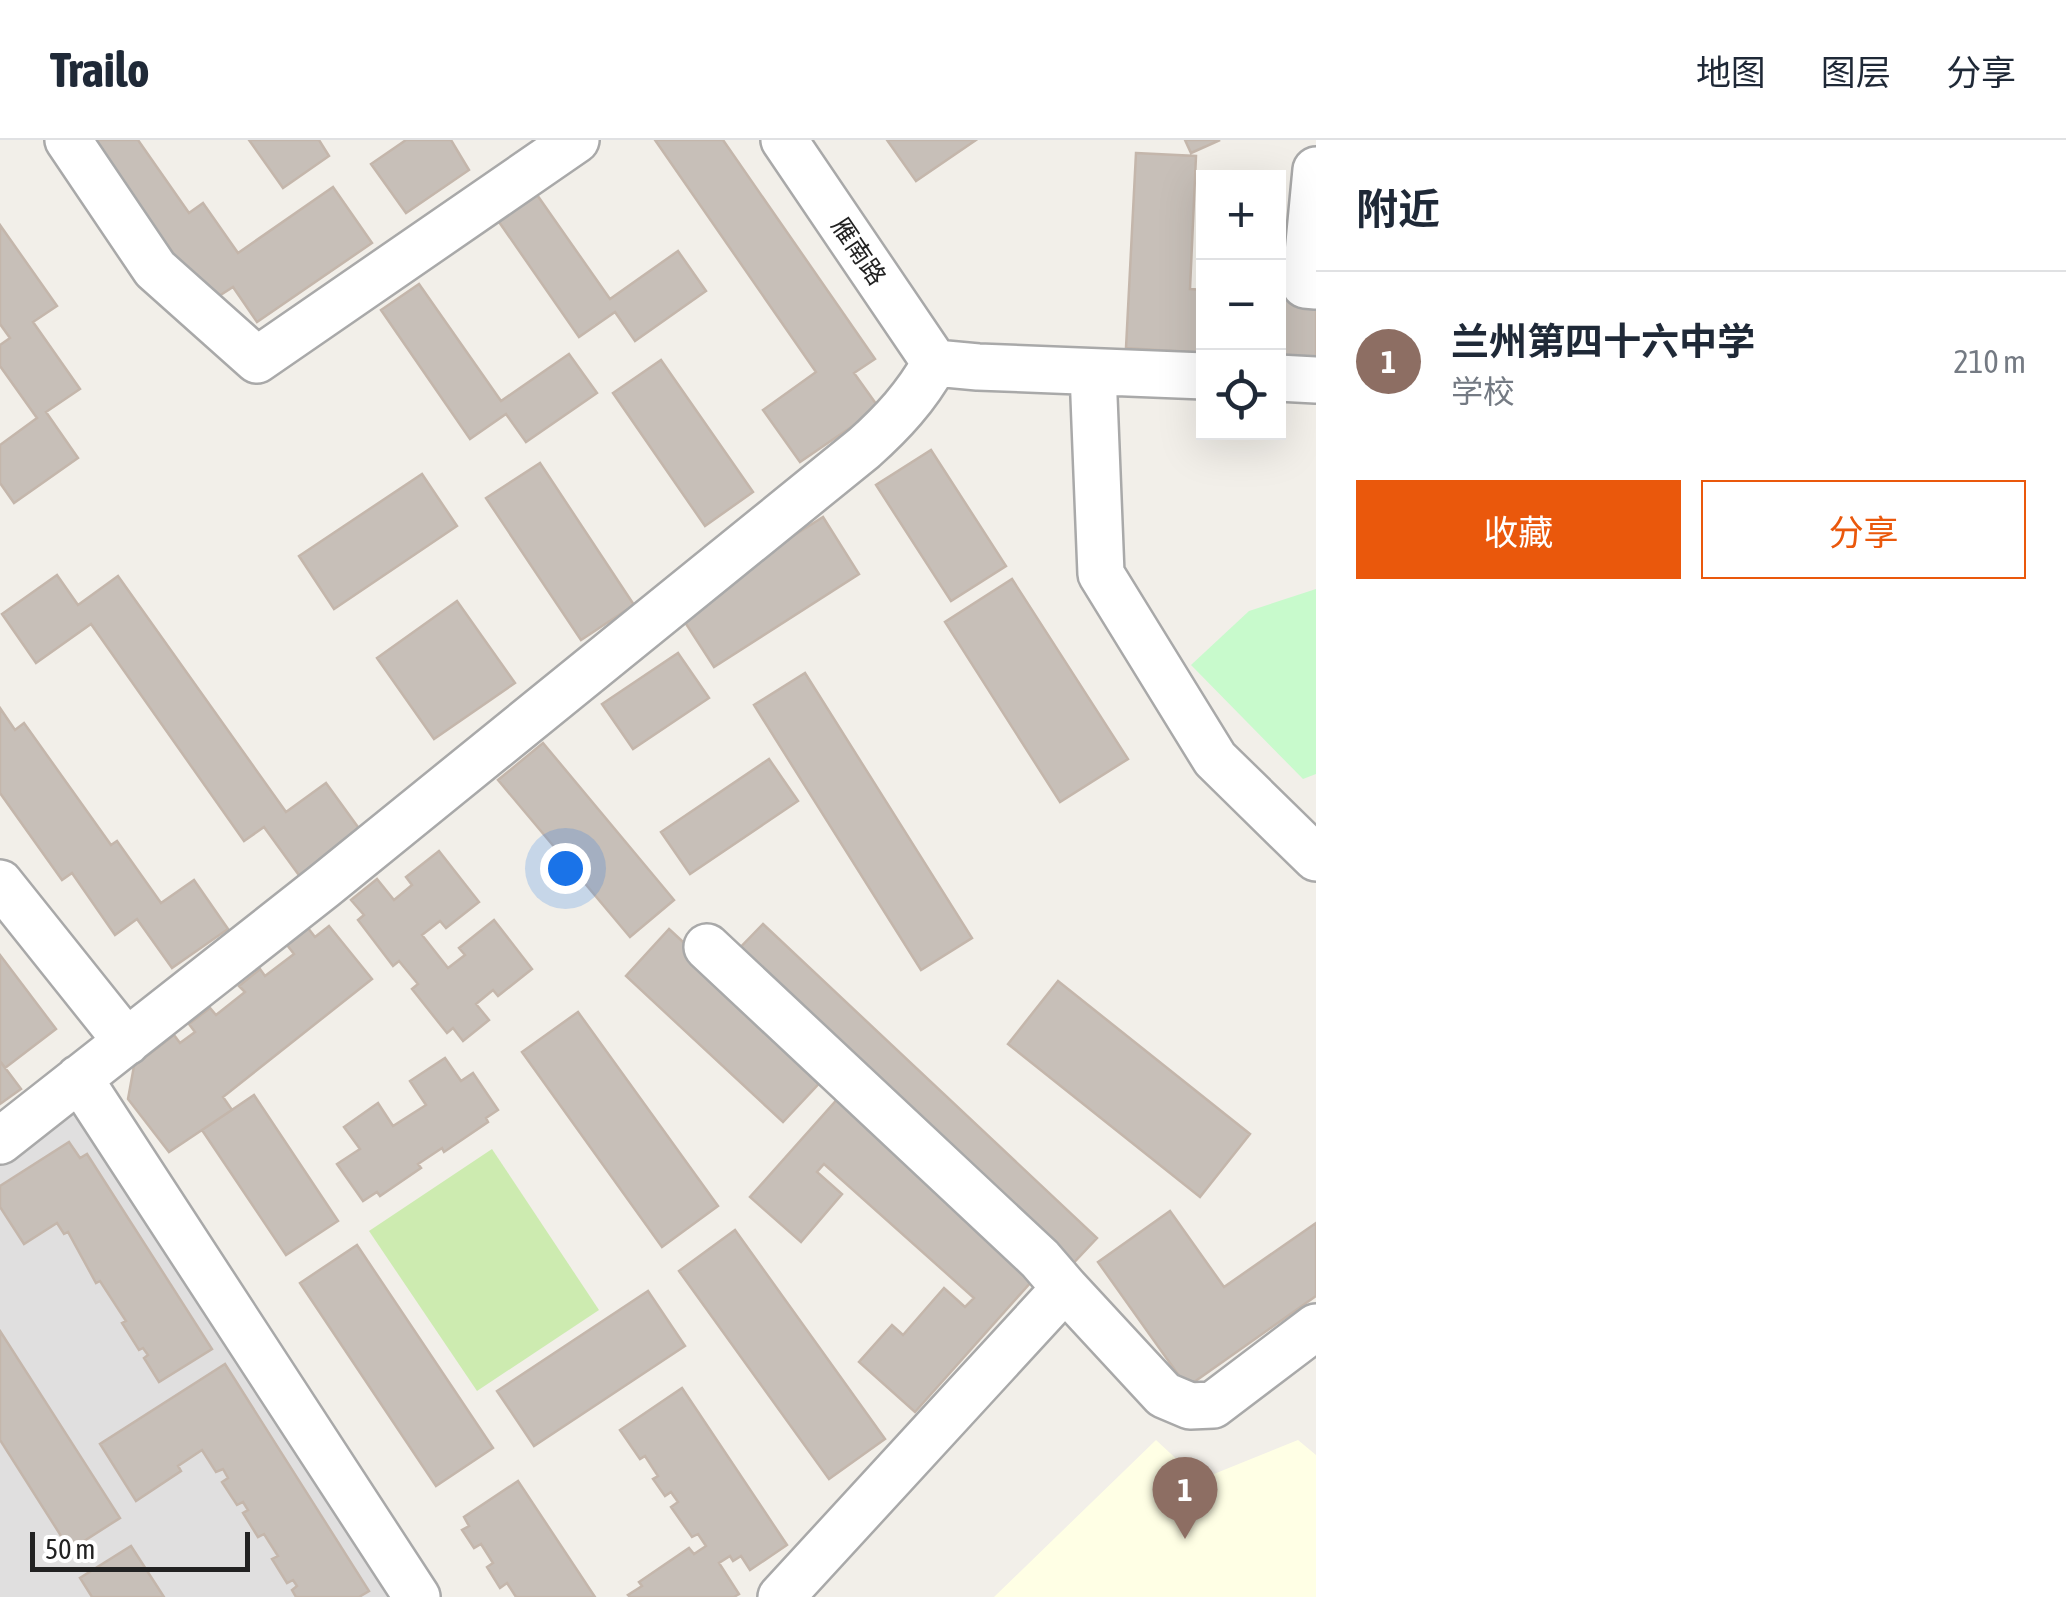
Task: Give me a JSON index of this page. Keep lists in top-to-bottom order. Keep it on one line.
{"streets":{"street":["雁南路"]},"scale_bar":"50 m","page":{"header":"Trailo","nav":["地图","图层","分享"],"heading":"附近","map_buttons":["+","−"],"list":[{"mark":"1","name":"兰州第四十六中学","note":"学校","value":"210 m"}],"buttons":["收藏","分享"],"pins":"1","scale":"50 m"}}
